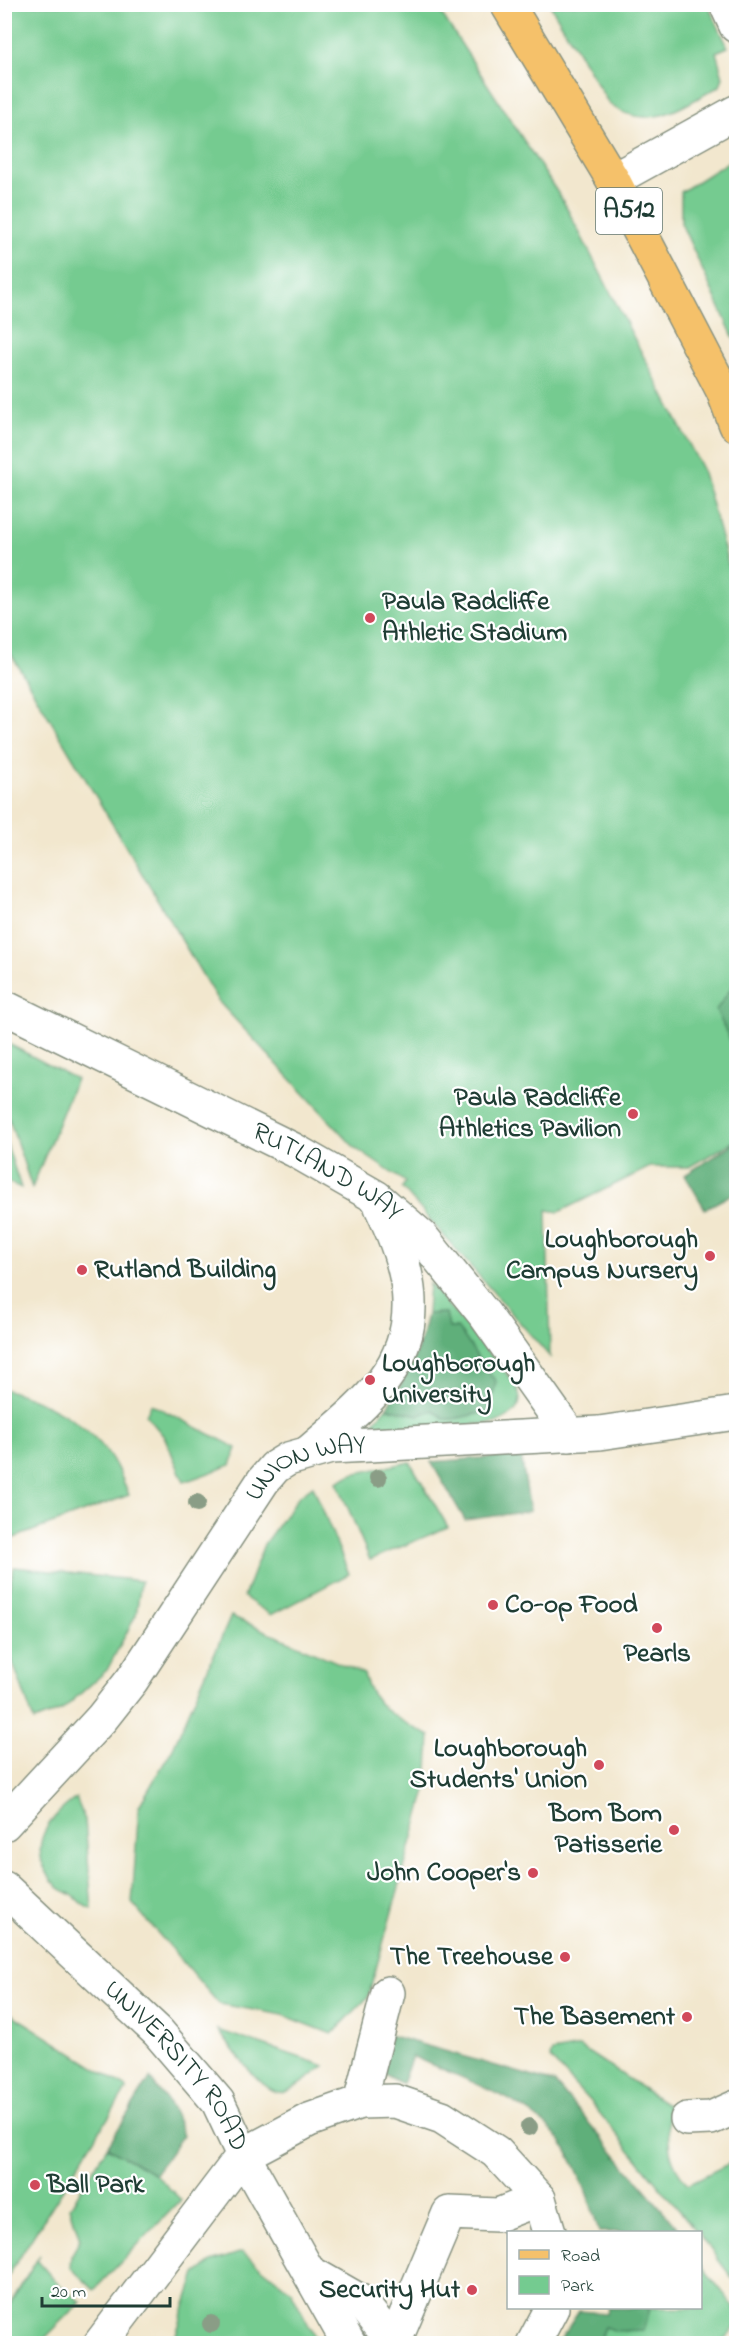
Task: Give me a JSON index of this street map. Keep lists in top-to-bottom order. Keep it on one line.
{"streets":{"main road":["A512"],"street":["RUTLAND WAY","UNION WAY","UNIVERSITY ROAD"]},"crossings":[["RUTLAND WAY","UNION WAY"]],"places":["Paula Radcliffe Athletic Stadium","Paula Radcliffe Athletics Pavilion","Loughborough Campus Nursery","Rutland Building","Loughborough University","Co-op Food","Pearls","Loughborough Students' Union","Bom Bom Patisserie","John Cooper's","The Treehouse","The Basement","Ball Park","Security Hut"],"legend":["Road","Park"],"scale_bar":"20 m"}
